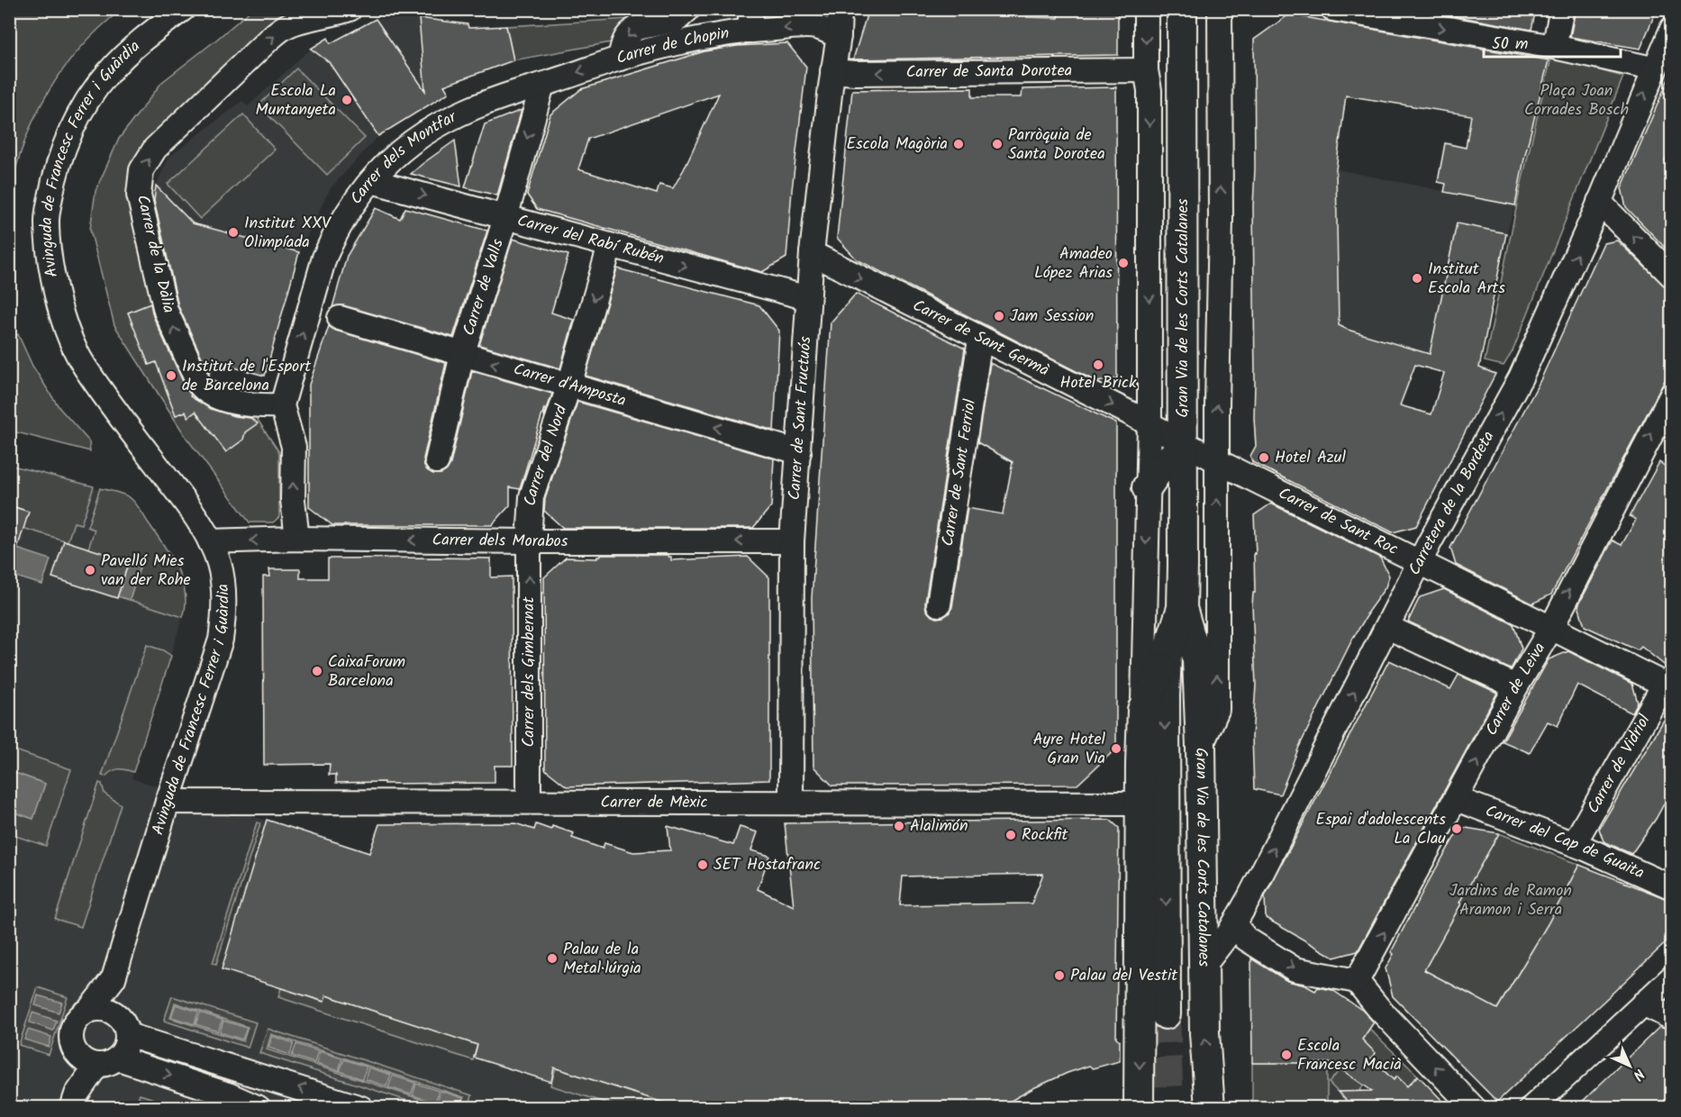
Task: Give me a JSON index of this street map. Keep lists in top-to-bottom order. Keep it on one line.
{"streets":{"main road":["Gran Via de les Corts Catalanes"],"street":["Carrer de Chopin","Carrer de Santa Dorotea","Carrer dels Montfar","Avinguda de Francesc Ferrer i Guàrdia","Carrer del Rabí Rubén","Carrer de la Dàlia","Carrer de Valls","Carrer de Sant Germà","Carrer d'Amposta","Carrer de Sant Fructuós","Carrer del Nord","Carrer de Sant Ferriol","Carretera de la Bordeta","Carrer de Sant Roc","Carrer dels Morabos","Carrer dels Gimbernat","Carrer de Leiva","Carrer de Vidriol","Carrer de Mèxic","Carrer del Cap de Guaita"]},"crossings":[["Carrer de Chopin","Carrer dels Montfar"],["Carrer de Chopin","Carrer de Valls"],["Carrer de Chopin","Carrer de Sant Fructuós"],["Carrer de Santa Dorotea","Carrer de Sant Fructuós"],["Carrer dels Montfar","Carrer del Rabí Rubén"],["Carrer dels Montfar","Carrer de la Dàlia"],["Carrer dels Montfar","Carrer de Valls"],["Avinguda de Francesc Ferrer i Guàrdia","Carrer dels Morabos"],["Avinguda de Francesc Ferrer i Guàrdia","Carrer de Mèxic"],["Carrer del Rabí Rubén","Carrer de Valls"],["Carrer del Rabí Rubén","Carrer de Sant Fructuós"],["Carrer del Rabí Rubén","Carrer del Nord"],["Carrer de Valls","Carrer d'Amposta"],["Gran Via de les Corts Catalanes","Carretera de la Bordeta"],["Gran Via de les Corts Catalanes","Carrer de Sant Roc"],["Carrer de Sant Germà","Carrer de Sant Fructuós"],["Carrer de Sant Germà","Carrer de Sant Ferriol"],["Carrer de Sant Germà","Carrer de Sant Roc"],["Carrer d'Amposta","Carrer de Sant Fructuós"],["Carrer d'Amposta","Carrer del Nord"],["Carrer de Sant Fructuós","Carrer dels Morabos"],["Carrer de Sant Fructuós","Carrer de Mèxic"],["Carrer del Nord","Carrer dels Morabos"],["Carrer del Nord","Carrer dels Gimbernat"],["Carretera de la Bordeta","Carrer de Sant Roc"],["Carrer de Sant Roc","Carrer de Leiva"],["Carrer de Sant Roc","Carrer de Vidriol"],["Carrer dels Morabos","Carrer dels Gimbernat"],["Carrer dels Gimbernat","Carrer de Mèxic"],["Carrer de Leiva","Carrer del Cap de Guaita"],["Carrer de Vidriol","Carrer del Cap de Guaita"]],"one_way":["Carrer de Chopin","Carrer de Santa Dorotea","Carrer dels Montfar","Carrer del Rabí Rubén","Carrer de Valls","Carrer de Sant Germà","Carrer d'Amposta","Carrer del Nord","Carrer dels Morabos","Carrer dels Gimbernat","Carrer de Leiva"],"parks":["Plaça Joan Corrades Bosch","Jardins de Ramon Aramon i Serra"],"places":["Escola La Muntanyeta","Escola Magòria","Parròquia de Santa Dorotea","Institut XXV Olimpíada","Amadeo López Arias","Institut Escola Arts","Jam Session","Hotel Brick","Institut de l'Esport de Barcelona","Hotel Azul","Pavelló Mies van der Rohe","CaixaForum Barcelona","Ayre Hotel Gran Via","Alalimón","Espai d'adolescents La Clau","Rockfit","SET Hostafranc","Palau de la Metal·lúrgia","Palau del Vestit","Escola Francesc Macià"],"scale_bar":"50 m","north":"bottom right"}
